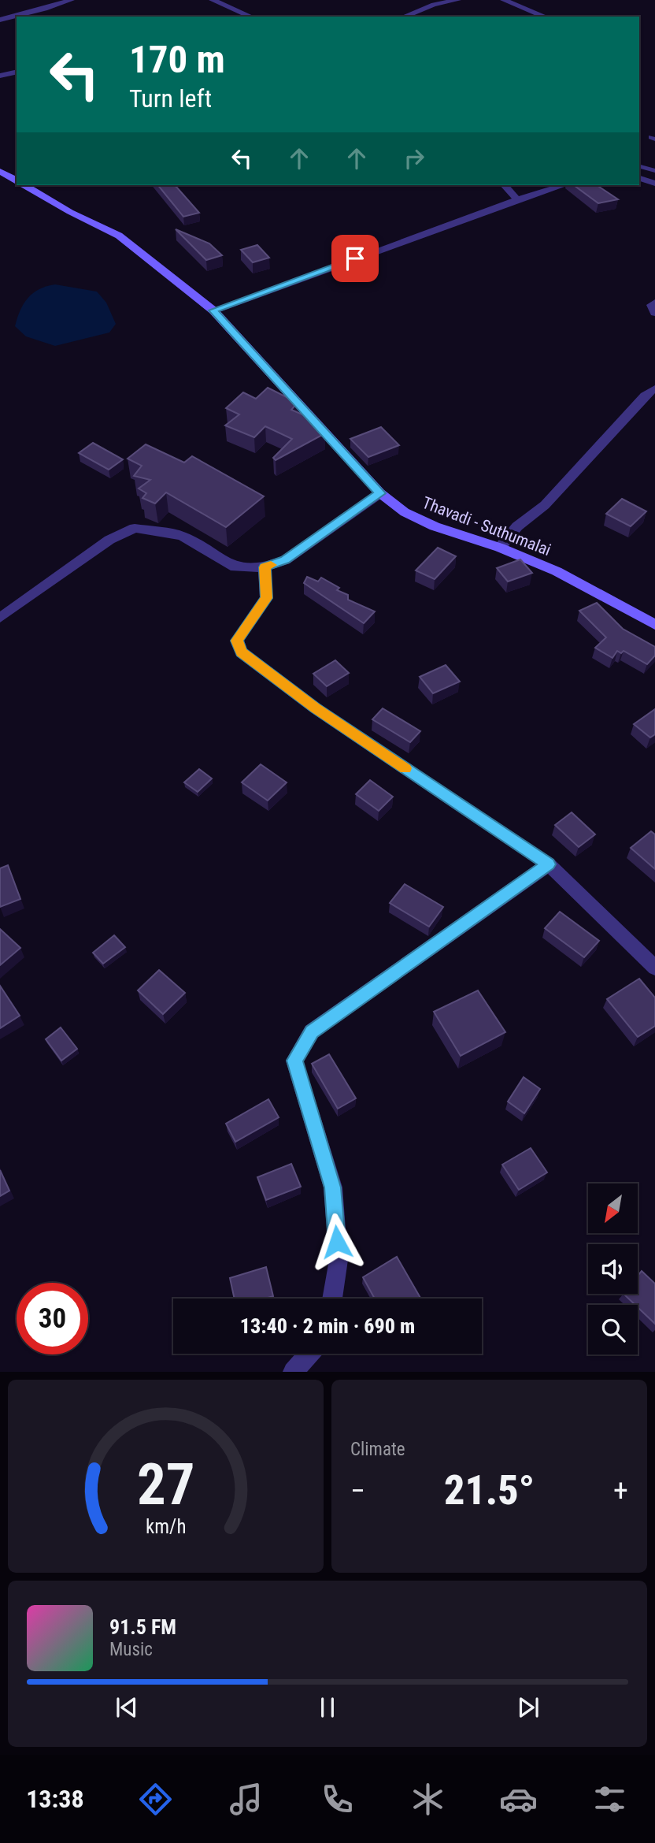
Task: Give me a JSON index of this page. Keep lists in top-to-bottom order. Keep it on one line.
{"streets":{"main road":["Thavadi - Suthumalai"]},"north":"bottom left","page":{"turn":["170 m","Turn left"],"limit":"30","trip":"13:40 · 2 min · 690 m","tile":"Climate","heat":["−","21.5°","+"],"song":["91.5 FM","Music"],"tabs":"13:38","gauge":["27","km/h"]}}
